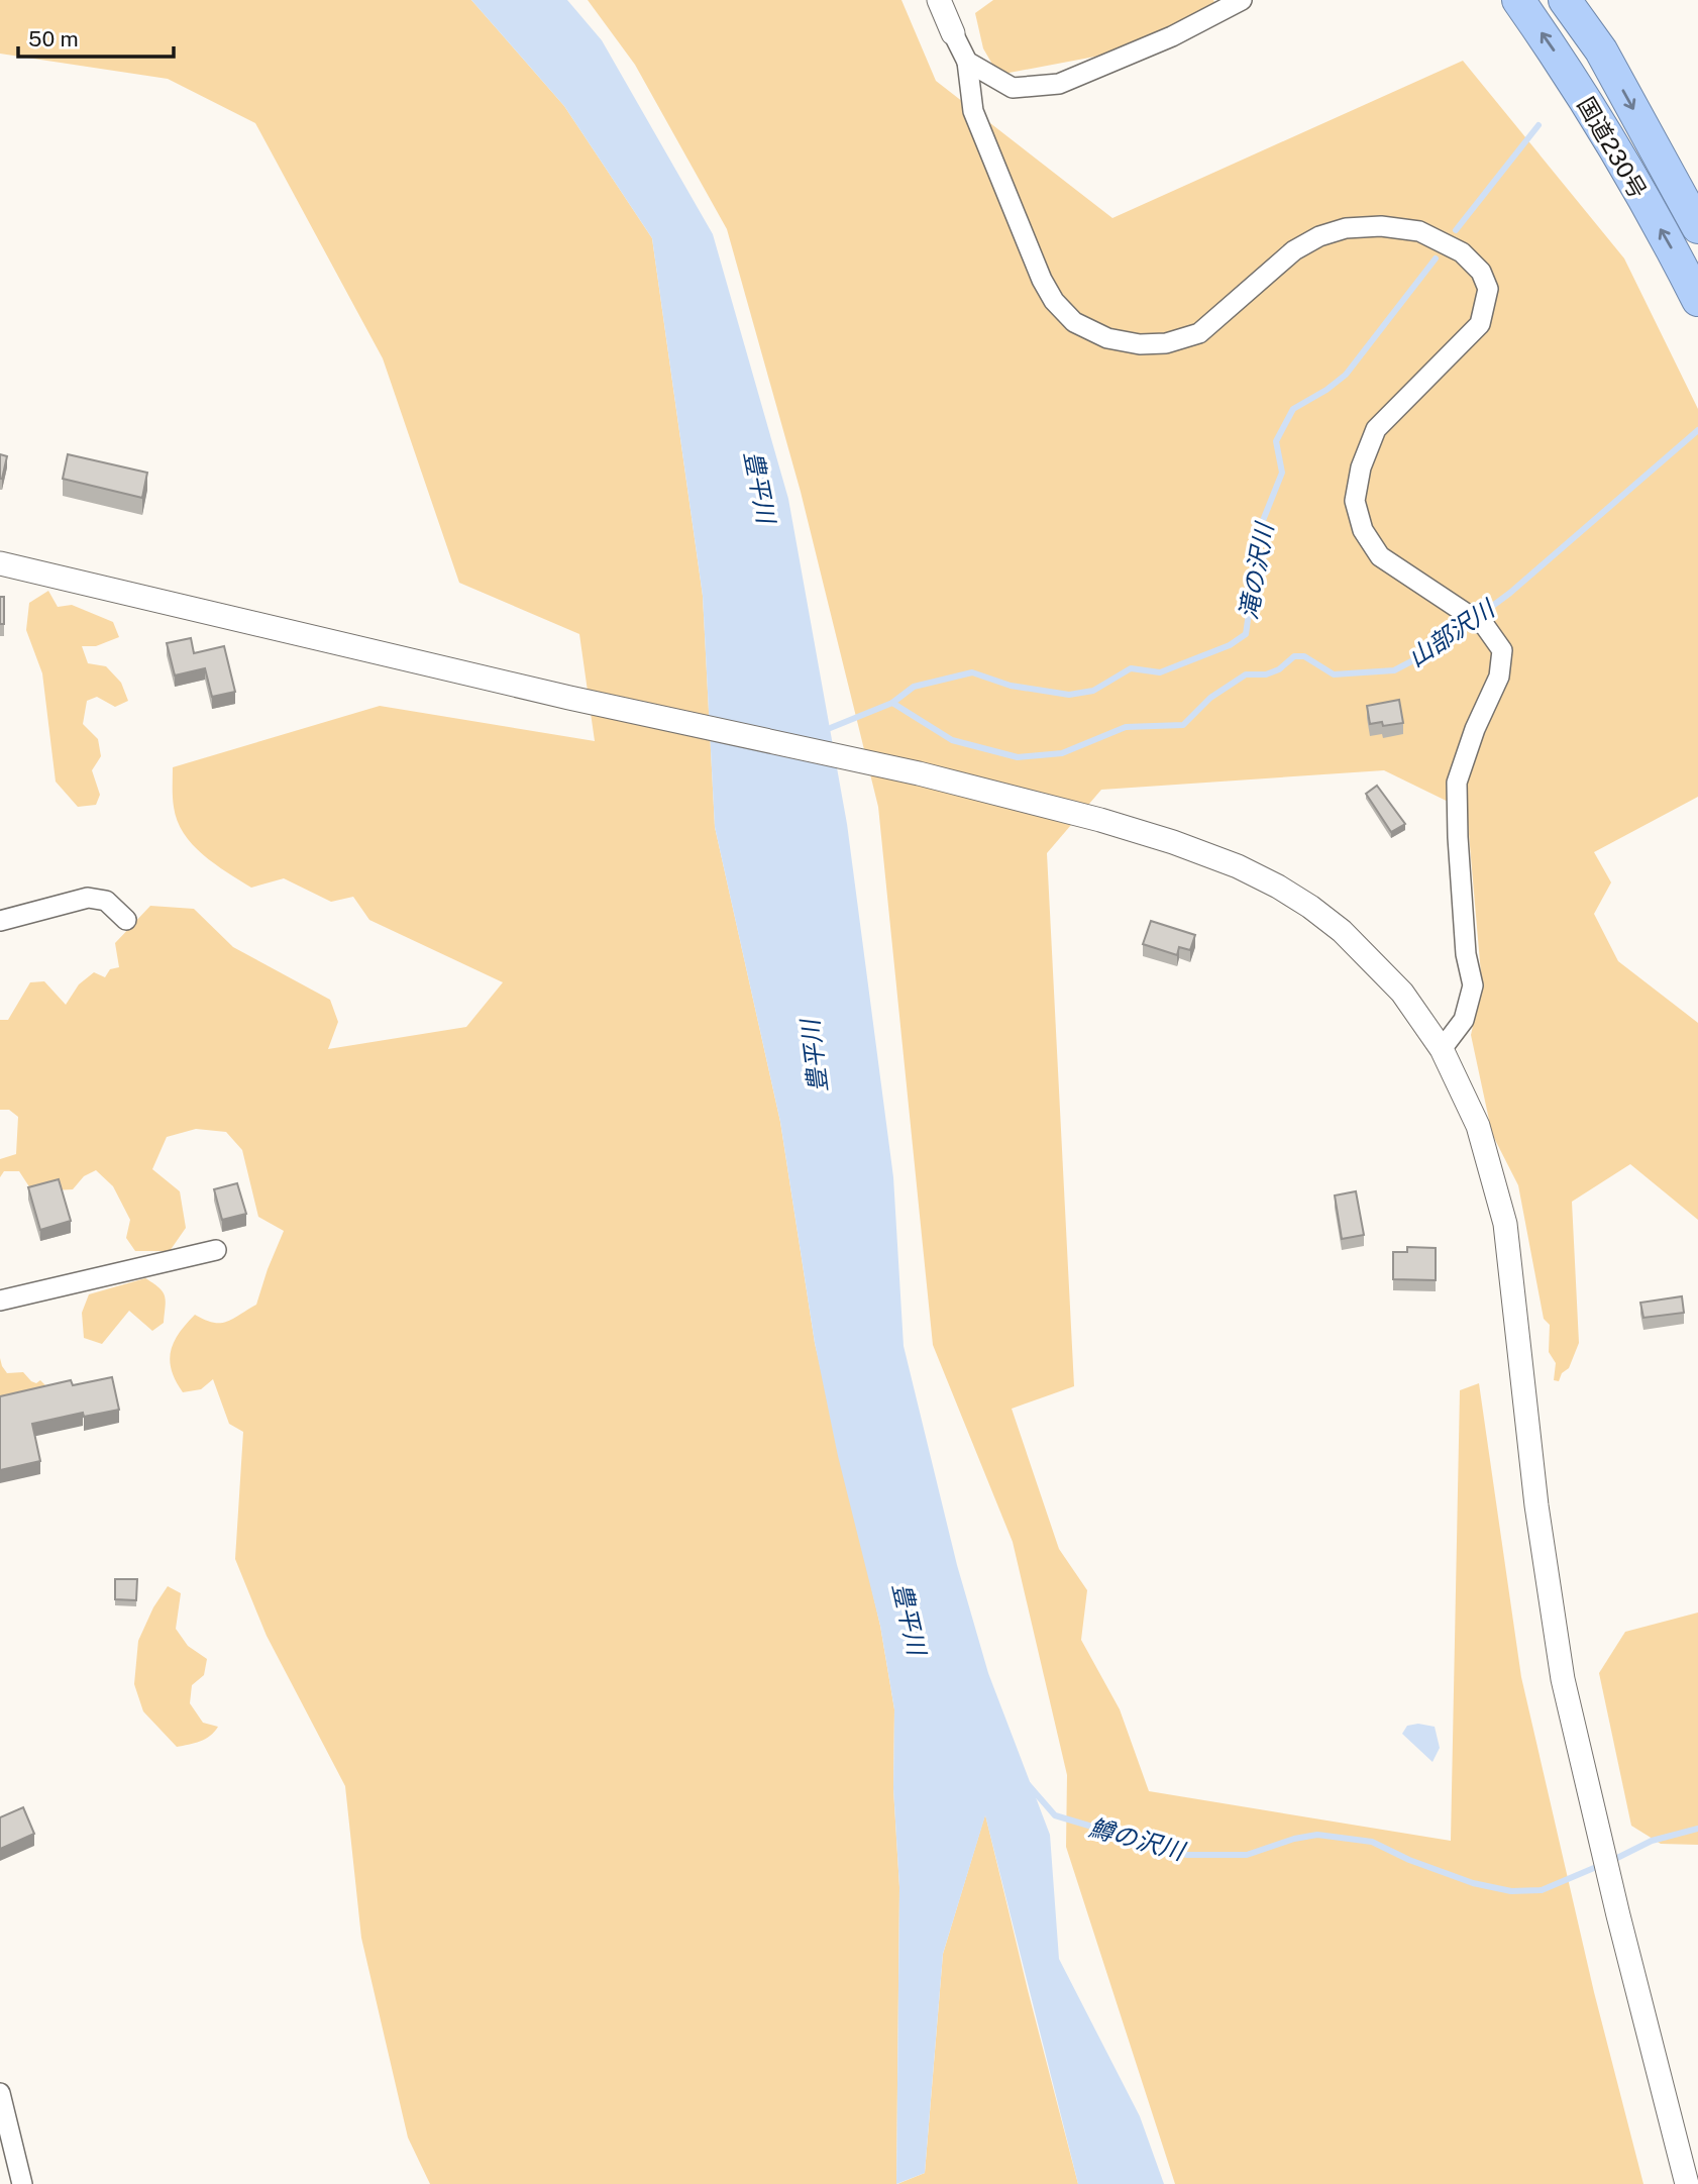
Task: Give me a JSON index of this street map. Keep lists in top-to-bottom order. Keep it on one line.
{"streets":{"highway":["国道230号"]},"water":["豊平川","滝の沢川","山部沢川","鱒の沢川"],"scale_bar":"50 m"}
